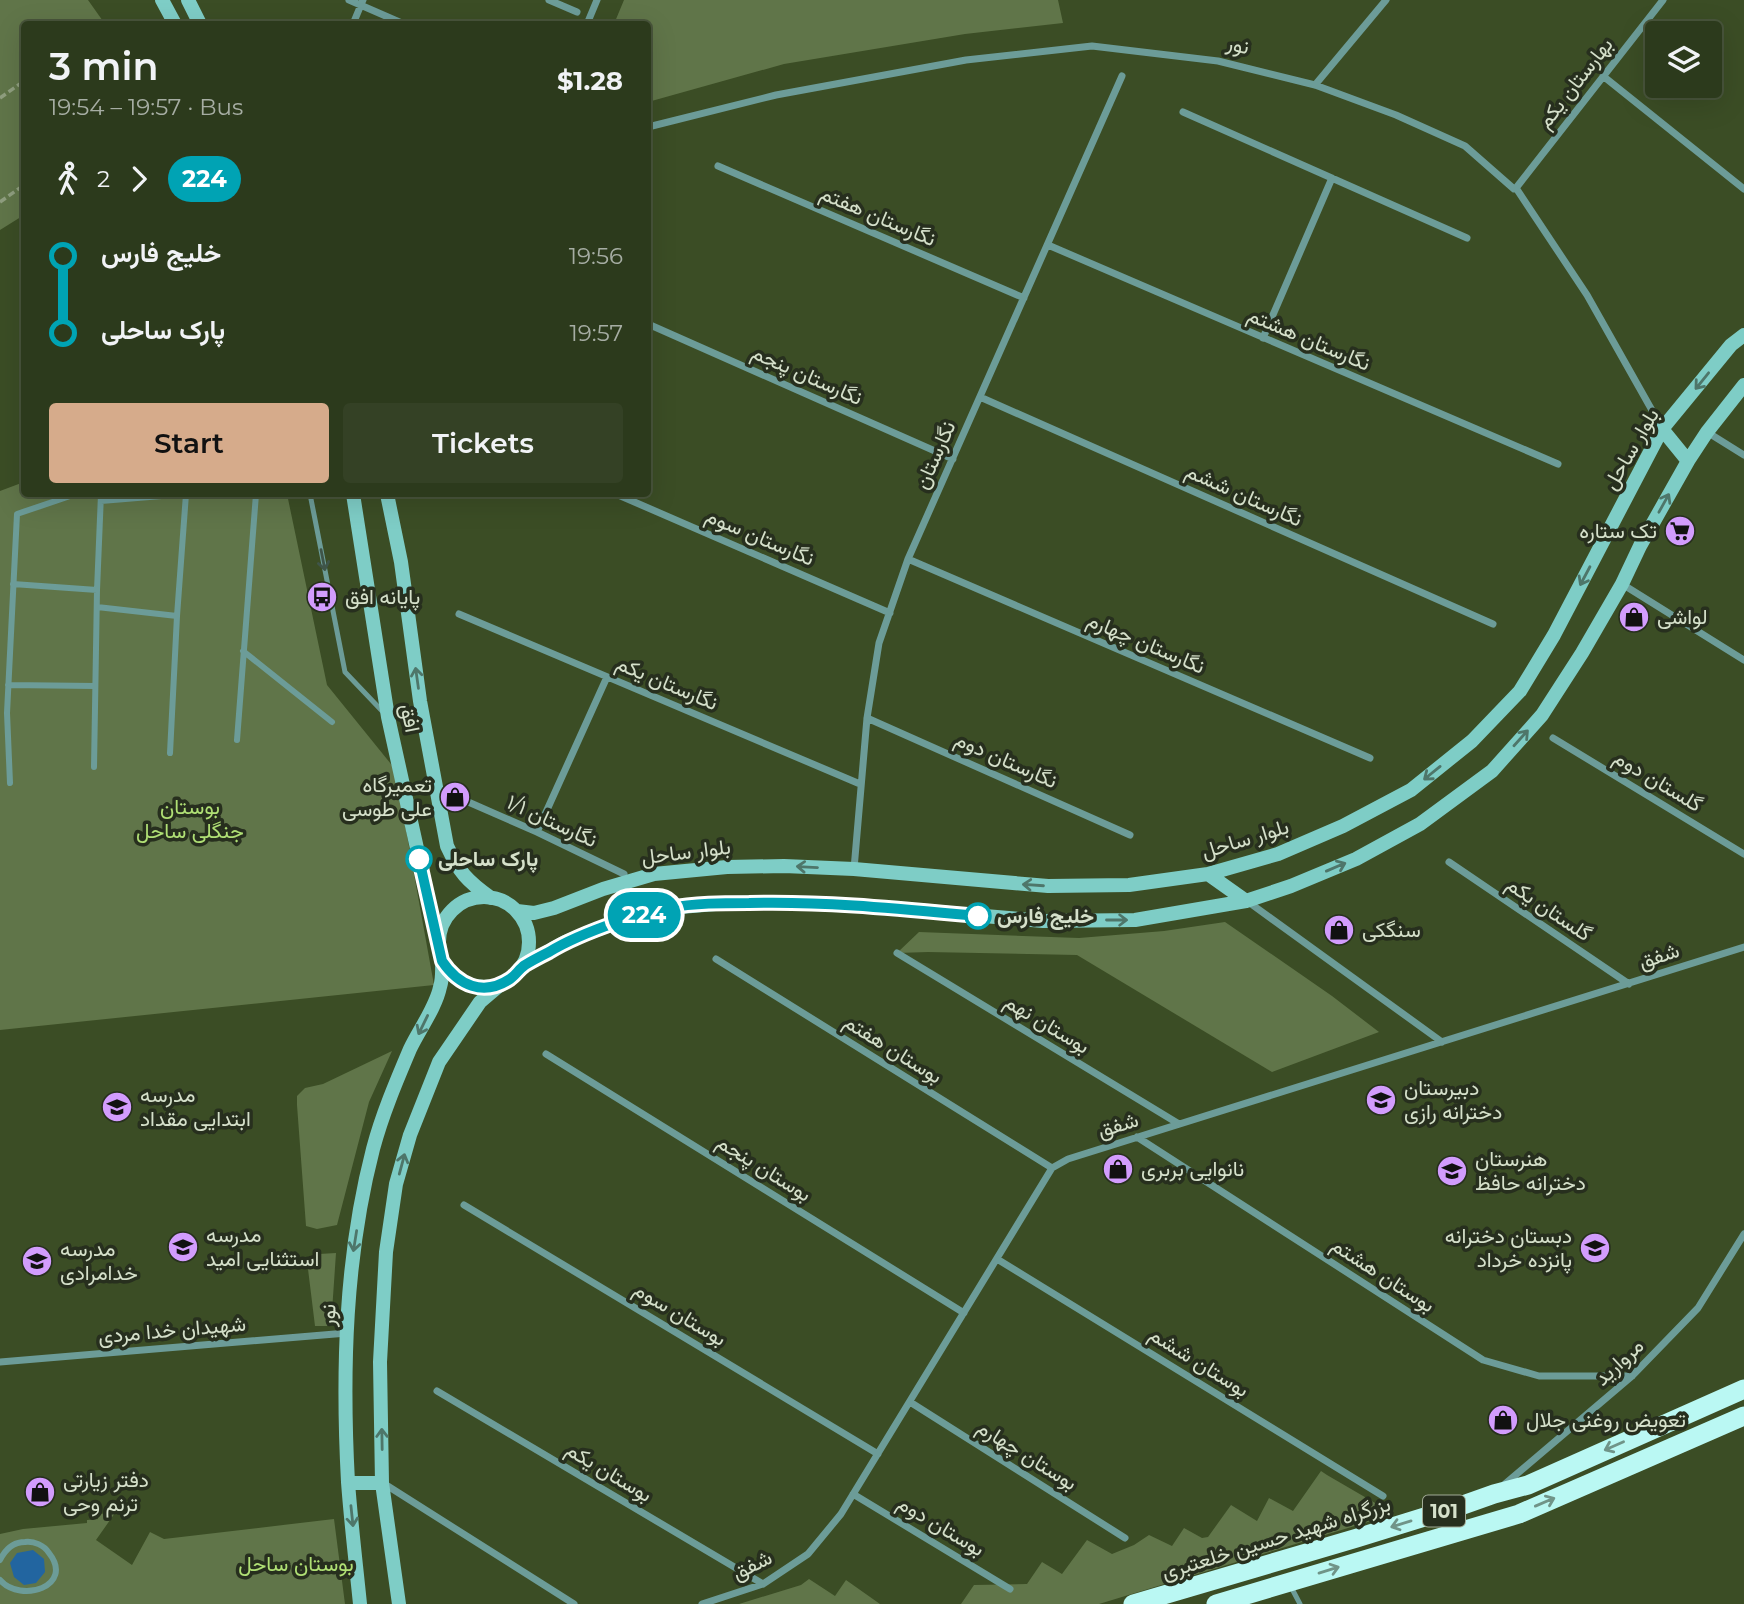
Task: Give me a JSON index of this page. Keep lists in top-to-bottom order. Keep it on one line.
{"streets":{"highway":["101","بزرگراه شهید حسین خلعتبری"],"main road":["نور","بلوار ساحل","افق"],"street":["بهارستان یکم","نگارستان هفتم","نگارستان هشتم","نگارستان پنجم","نگارستان","نگارستان ششم","نگارستان سوم","نگارستان چهارم","نگارستان یکم","نگارستان دوم","گلستان دوم","نگارستان ۱/۱","گلستان یکم","شفق","بوستان نهم","بوستان هفتم","بوستان پنجم","بوستان هشتم","بوستان سوم","شهیدان خدا مردی","بوستان ششم","مروارید","بوستان چهارم","بوستان یکم","بوستان دوم"]},"crossings":[["نور","بهارستان یکم"],["نور","بلوار ساحل"],["نور","افق"],["نور","شهیدان خدا مردی"],["نگارستان هفتم","نگارستان"],["نگارستان هشتم","نگارستان"],["نگارستان پنجم","نگارستان"],["بلوار ساحل","نگارستان"],["بلوار ساحل","افق"],["نگارستان","نگارستان ششم"],["نگارستان","نگارستان سوم"],["نگارستان","نگارستان چهارم"],["نگارستان","نگارستان یکم"],["نگارستان","نگارستان دوم"],["گلستان یکم","شفق"],["شفق","بوستان نهم"],["شفق","بوستان هفتم"],["شفق","بوستان پنجم"],["شفق","بوستان هشتم"],["شفق","بوستان سوم"],["شفق","بوستان ششم"],["شفق","بوستان چهارم"],["شفق","بوستان یکم"],["شفق","بوستان دوم"],["بوستان هشتم","مروارید"],["مروارید","بزرگراه شهید حسین خلعتبری"]],"parks":["بوستان جنگلی ساحل","بوستان ساحل"],"places":{"supermarket":["تک ستاره"],"bus stop":["پایانه افق"],"shop":["لواشی","تعمیرگاه علی طوسی","سنگکی","نانوایی بربری","تعویض روغنی جلال","دفتر زیارتی ترنم وحی"],"other":["پارک ساحلی","خلیج فارس"],"school or university":["دبیرستان دخترانه رازی","مدرسه ابتدایی مقداد","هنرستان دخترانه حافظ","مدرسه استثنایی امید","دبستان دخترانه پانزده خرداد","مدرسه خدامرادی"]},"lines":["bus line 224"],"page":{"on_map":"224","heading":["3 min","19:54 – 19:57 · Bus","$1.28"],"legs":["2","224"],"list":[{"name":"خلیج فارس","value":"19:56"},{"name":"پارک ساحلی","value":"19:57"}],"buttons":["Start","Tickets"]}}
